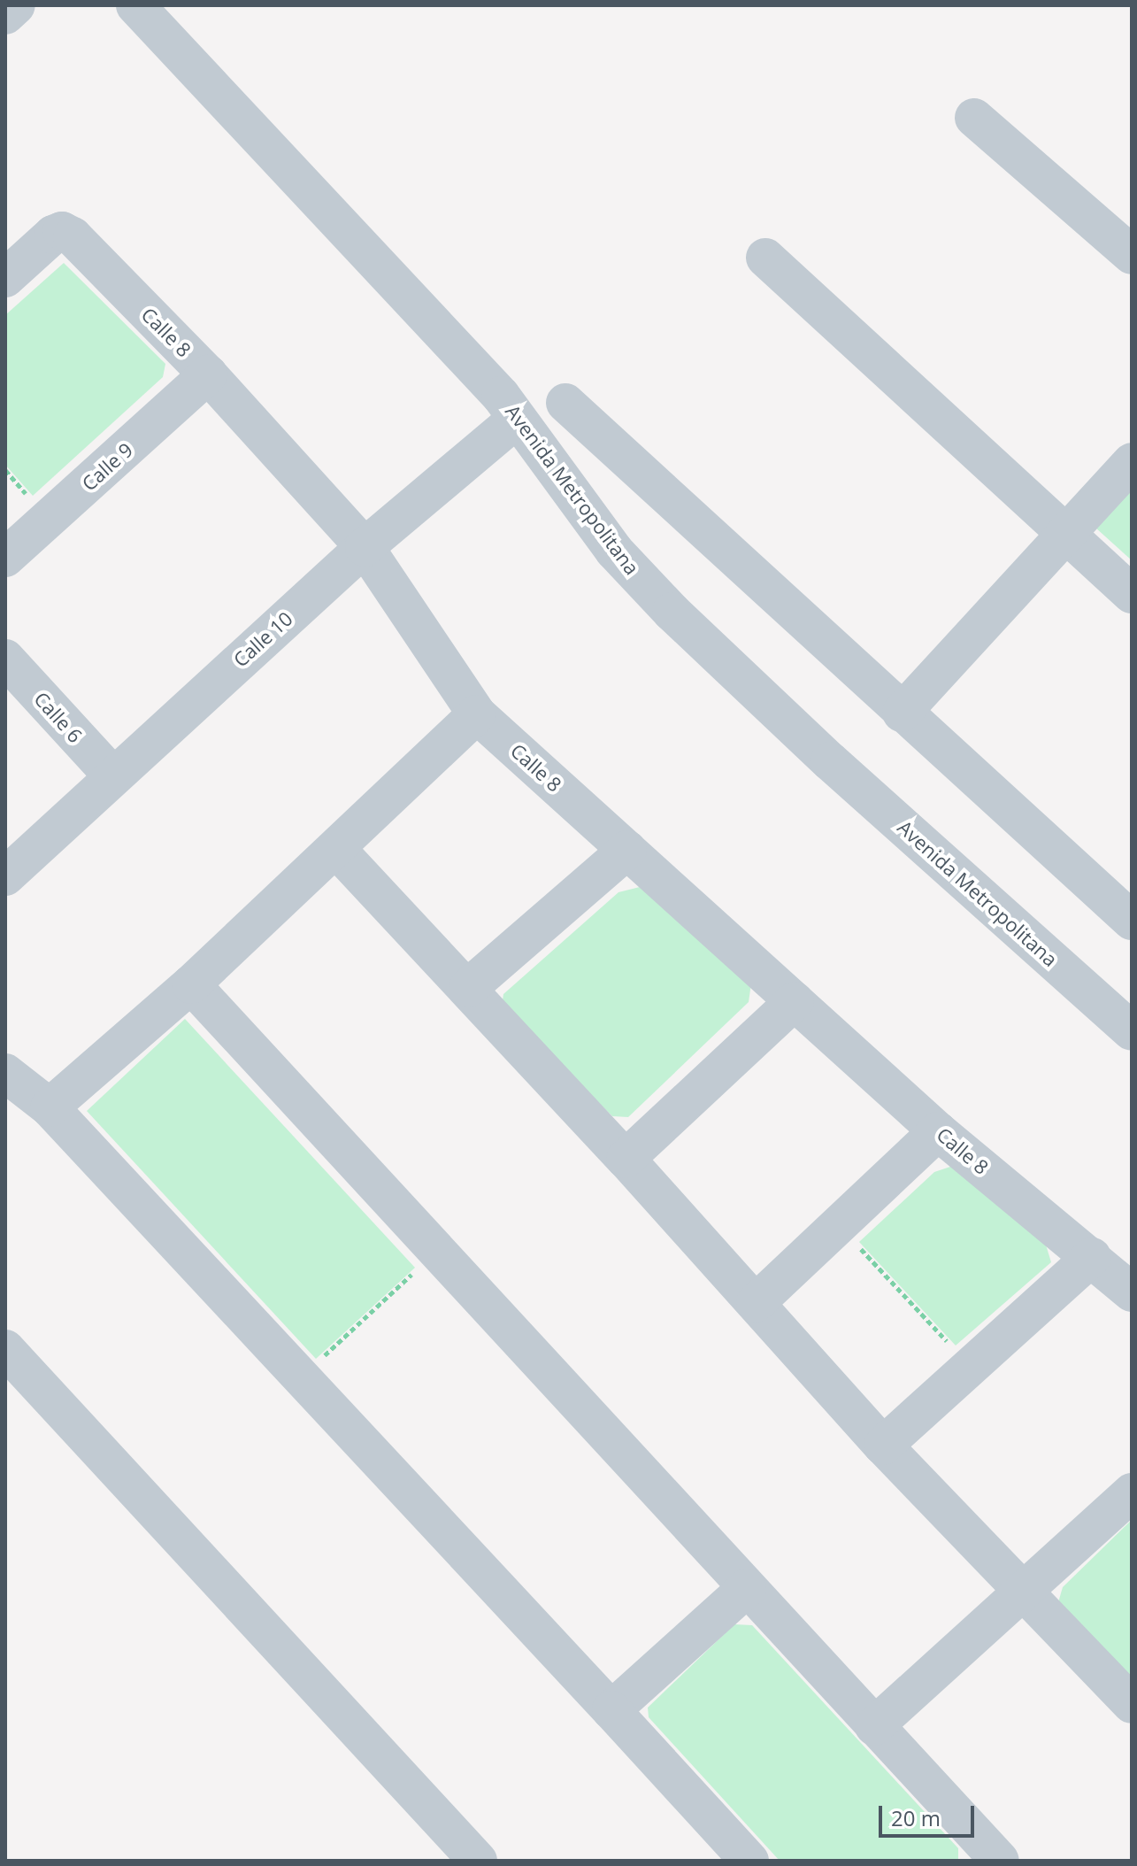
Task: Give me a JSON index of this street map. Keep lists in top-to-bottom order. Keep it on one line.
{"streets":{"street":["Calle 8","Calle 9","Avenida Metropolitana","Calle 10","Calle 6"]},"crossings":[["Calle 8","Calle 9"],["Calle 8","Calle 10"],["Avenida Metropolitana","Calle 10"],["Calle 10","Calle 6"]],"scale_bar":"20 m"}
